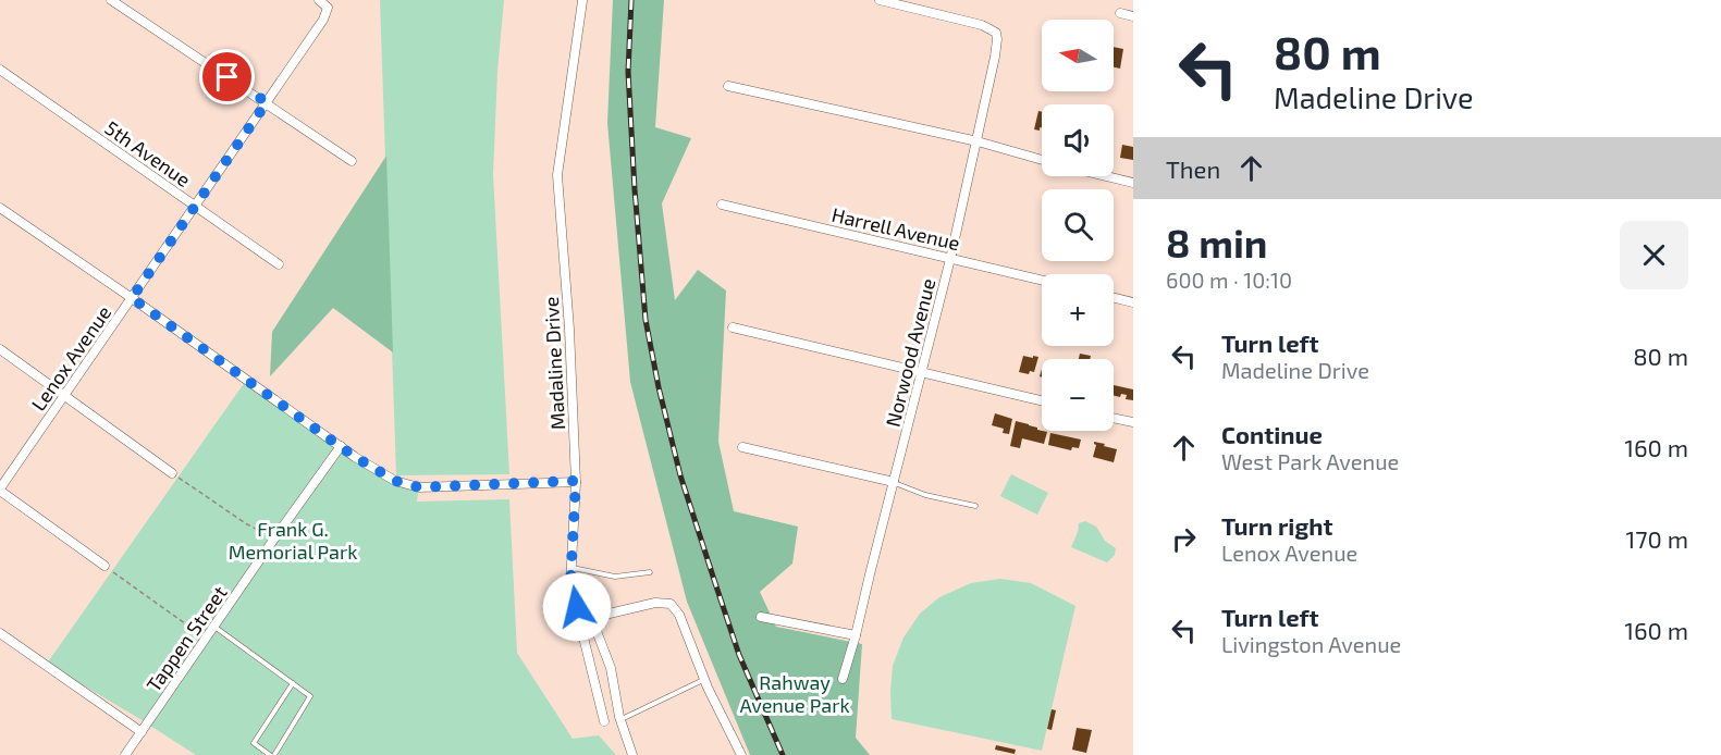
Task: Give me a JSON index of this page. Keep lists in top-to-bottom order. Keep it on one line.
{"streets":{"street":["5th Avenue","Harrell Avenue","Norwood Avenue","Lenox Avenue","Madaline Drive","Tappen Street"]},"crossings":[["5th Avenue","Lenox Avenue"],["Harrell Avenue","Norwood Avenue"]],"parks":["Frank G. Memorial Park","Rahway Avenue Park"],"north":"left","page":{"turn":["80 m","Madeline Drive"],"map_buttons":["+","−"],"then":"Then","heading":["8 min","600 m · 10:10"],"list":[{"name":"Turn left","note":"Madeline Drive","value":"80 m"},{"name":"Continue","note":"West Park Avenue","value":"160 m"},{"name":"Turn right","note":"Lenox Avenue","value":"170 m"},{"name":"Turn left","note":"Livingston Avenue","value":"160 m"}]}}
